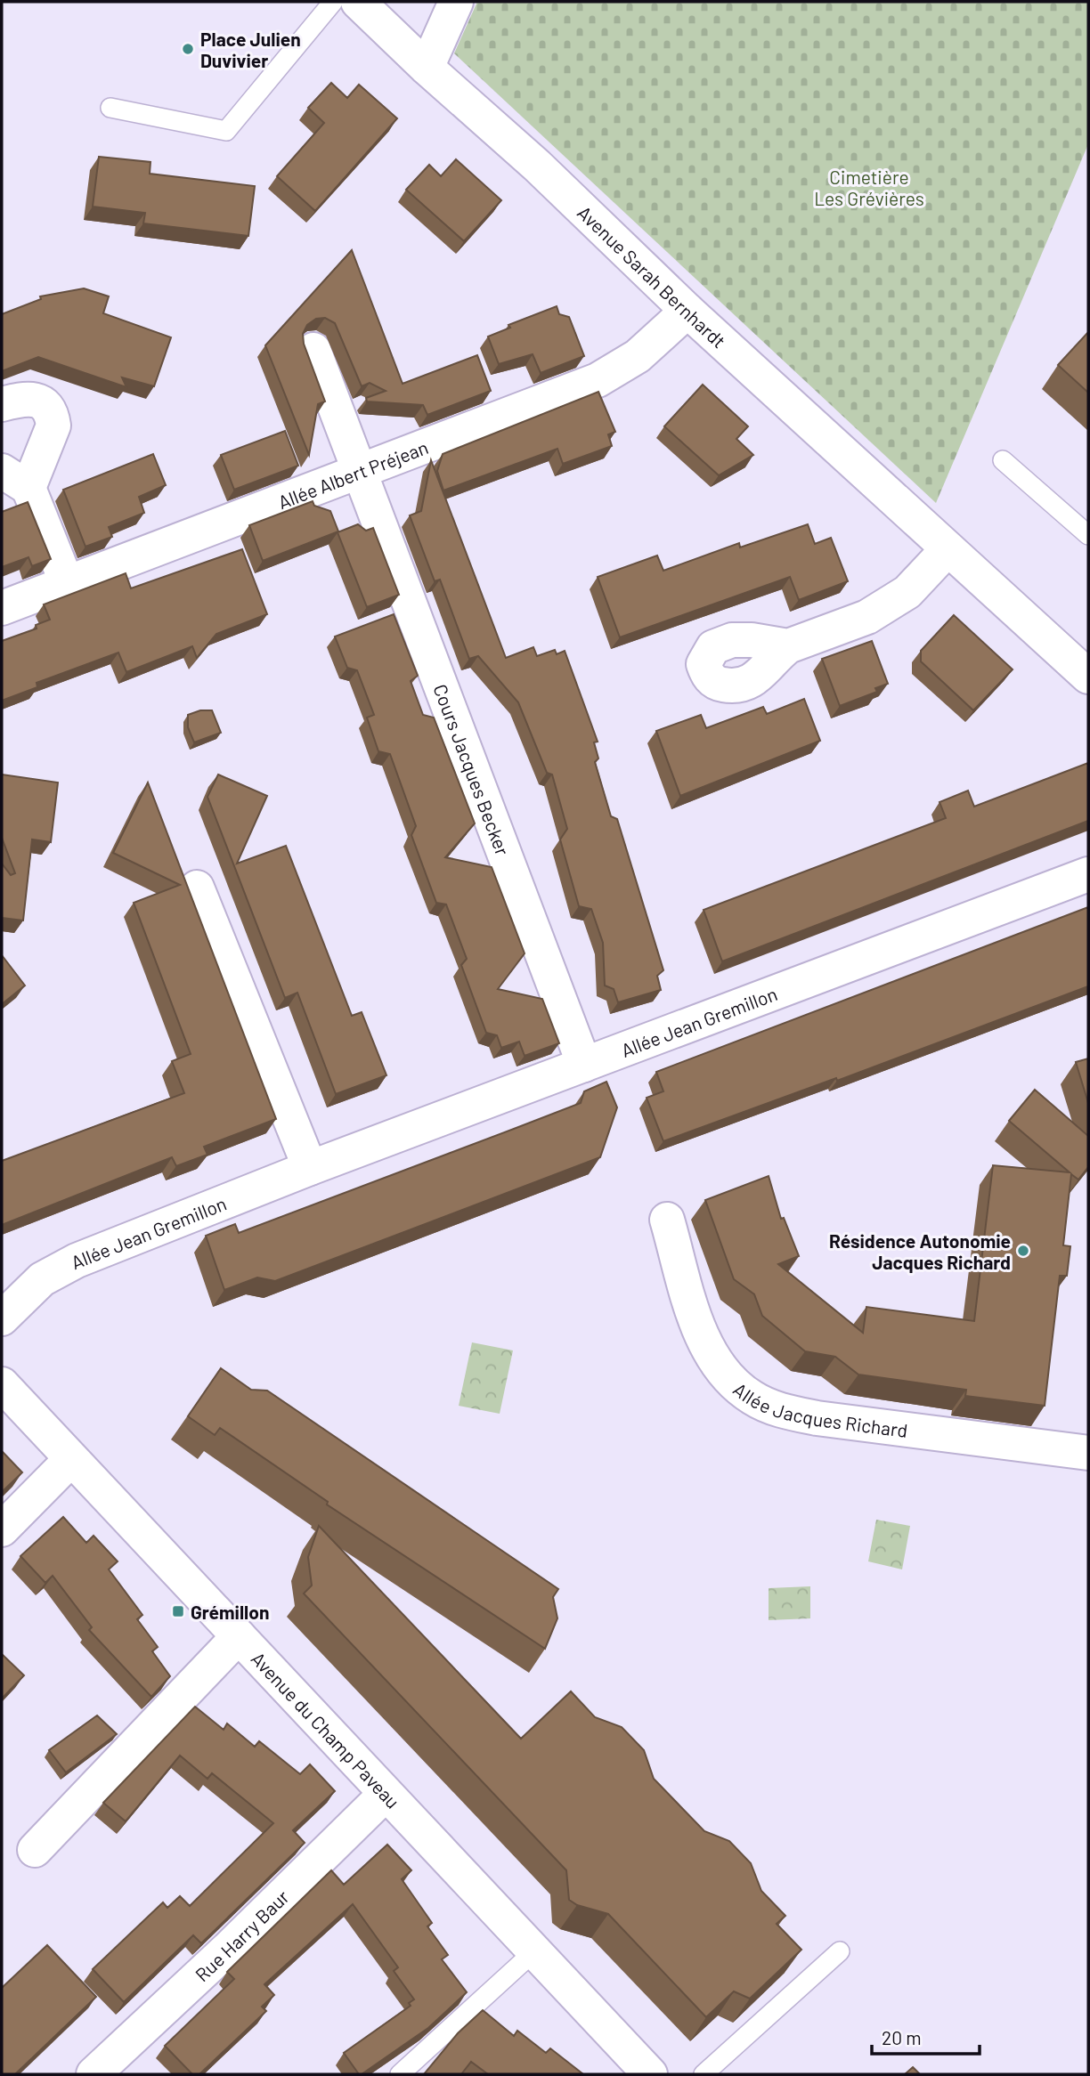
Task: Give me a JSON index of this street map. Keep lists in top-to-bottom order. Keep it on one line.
{"streets":{"street":["Avenue Sarah Bernhardt","Allée Albert Préjean","Cours Jacques Becker","Allée Jean Gremillon","Allée Jacques Richard","Avenue du Champ Paveau","Rue Harry Baur"]},"crossings":[["Avenue Sarah Bernhardt","Allée Albert Préjean"],["Allée Albert Préjean","Cours Jacques Becker"],["Cours Jacques Becker","Allée Jean Gremillon"],["Avenue du Champ Paveau","Rue Harry Baur"]],"parks":["Cimetière Les Grévières"],"places":{"other":["Place Julien Duvivier","Résidence Autonomie Jacques Richard"],"transit":["Grémillon"]},"scale_bar":"20 m"}
